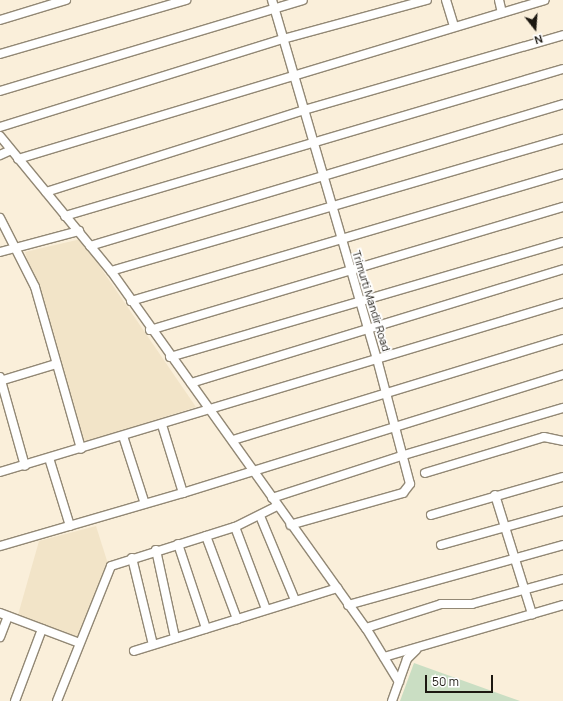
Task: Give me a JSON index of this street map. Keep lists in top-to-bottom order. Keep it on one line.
{"streets":{"street":["Trimurti Mandir Road"]},"scale_bar":"50 m","north":"bottom"}
